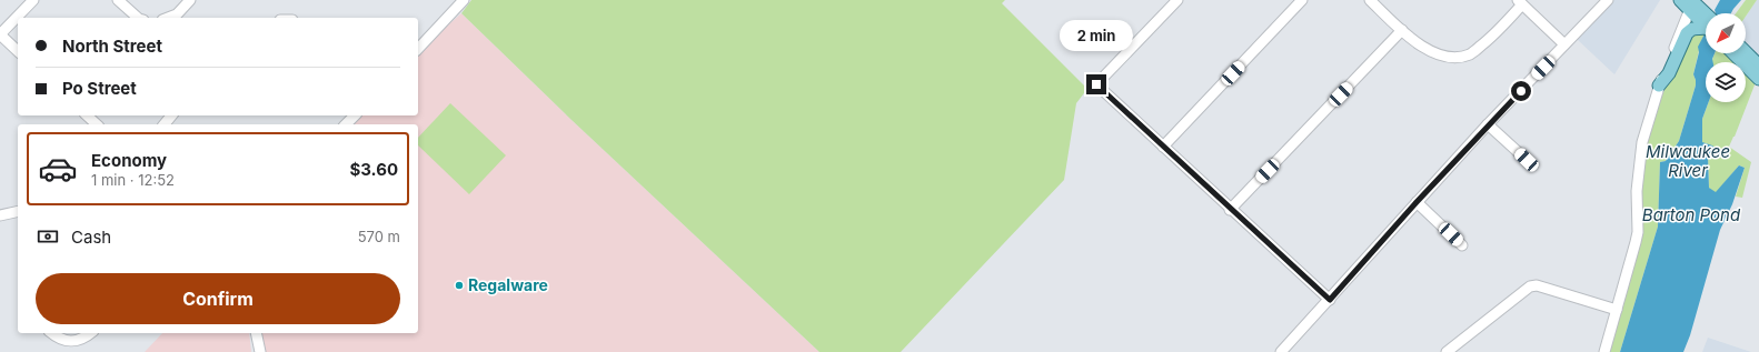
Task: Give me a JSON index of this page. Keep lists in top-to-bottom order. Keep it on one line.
{"water":["Milwaukee River","Barton Pond"],"places":["Regalware"],"north":"bottom left","page":{"banner":["North Street","Po Street"],"bubble":"2 min","list":[{"name":"Economy","note":"1 min · 12:52","value":"$3.60"}],"pay":["Cash","570 m"],"buttons":"Confirm"}}
